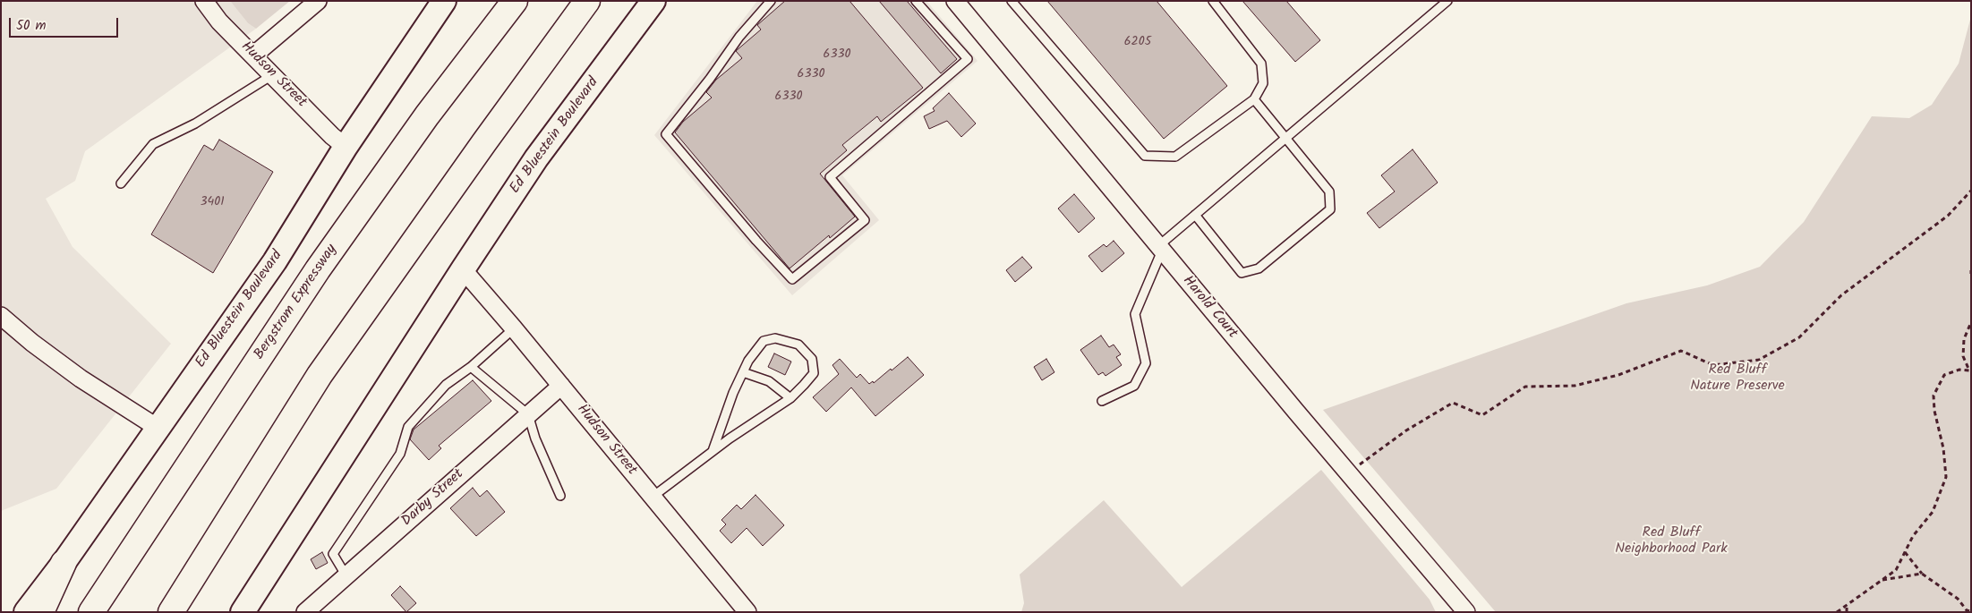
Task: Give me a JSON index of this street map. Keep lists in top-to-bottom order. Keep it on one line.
{"streets":{"highway":["Bergstrom Expressway"],"main road":["Ed Bluestein Boulevard"],"street":["Hudson Street","Harold Court","Darby Street"]},"crossings":[["Hudson Street","Ed Bluestein Boulevard"],["Hudson Street","Darby Street"]],"parks":["Red Bluff Nature Preserve","Red Bluff Neighborhood Park"],"house_numbers":["6205","6330","6330","6330","3401"],"scale_bar":"50 m"}
